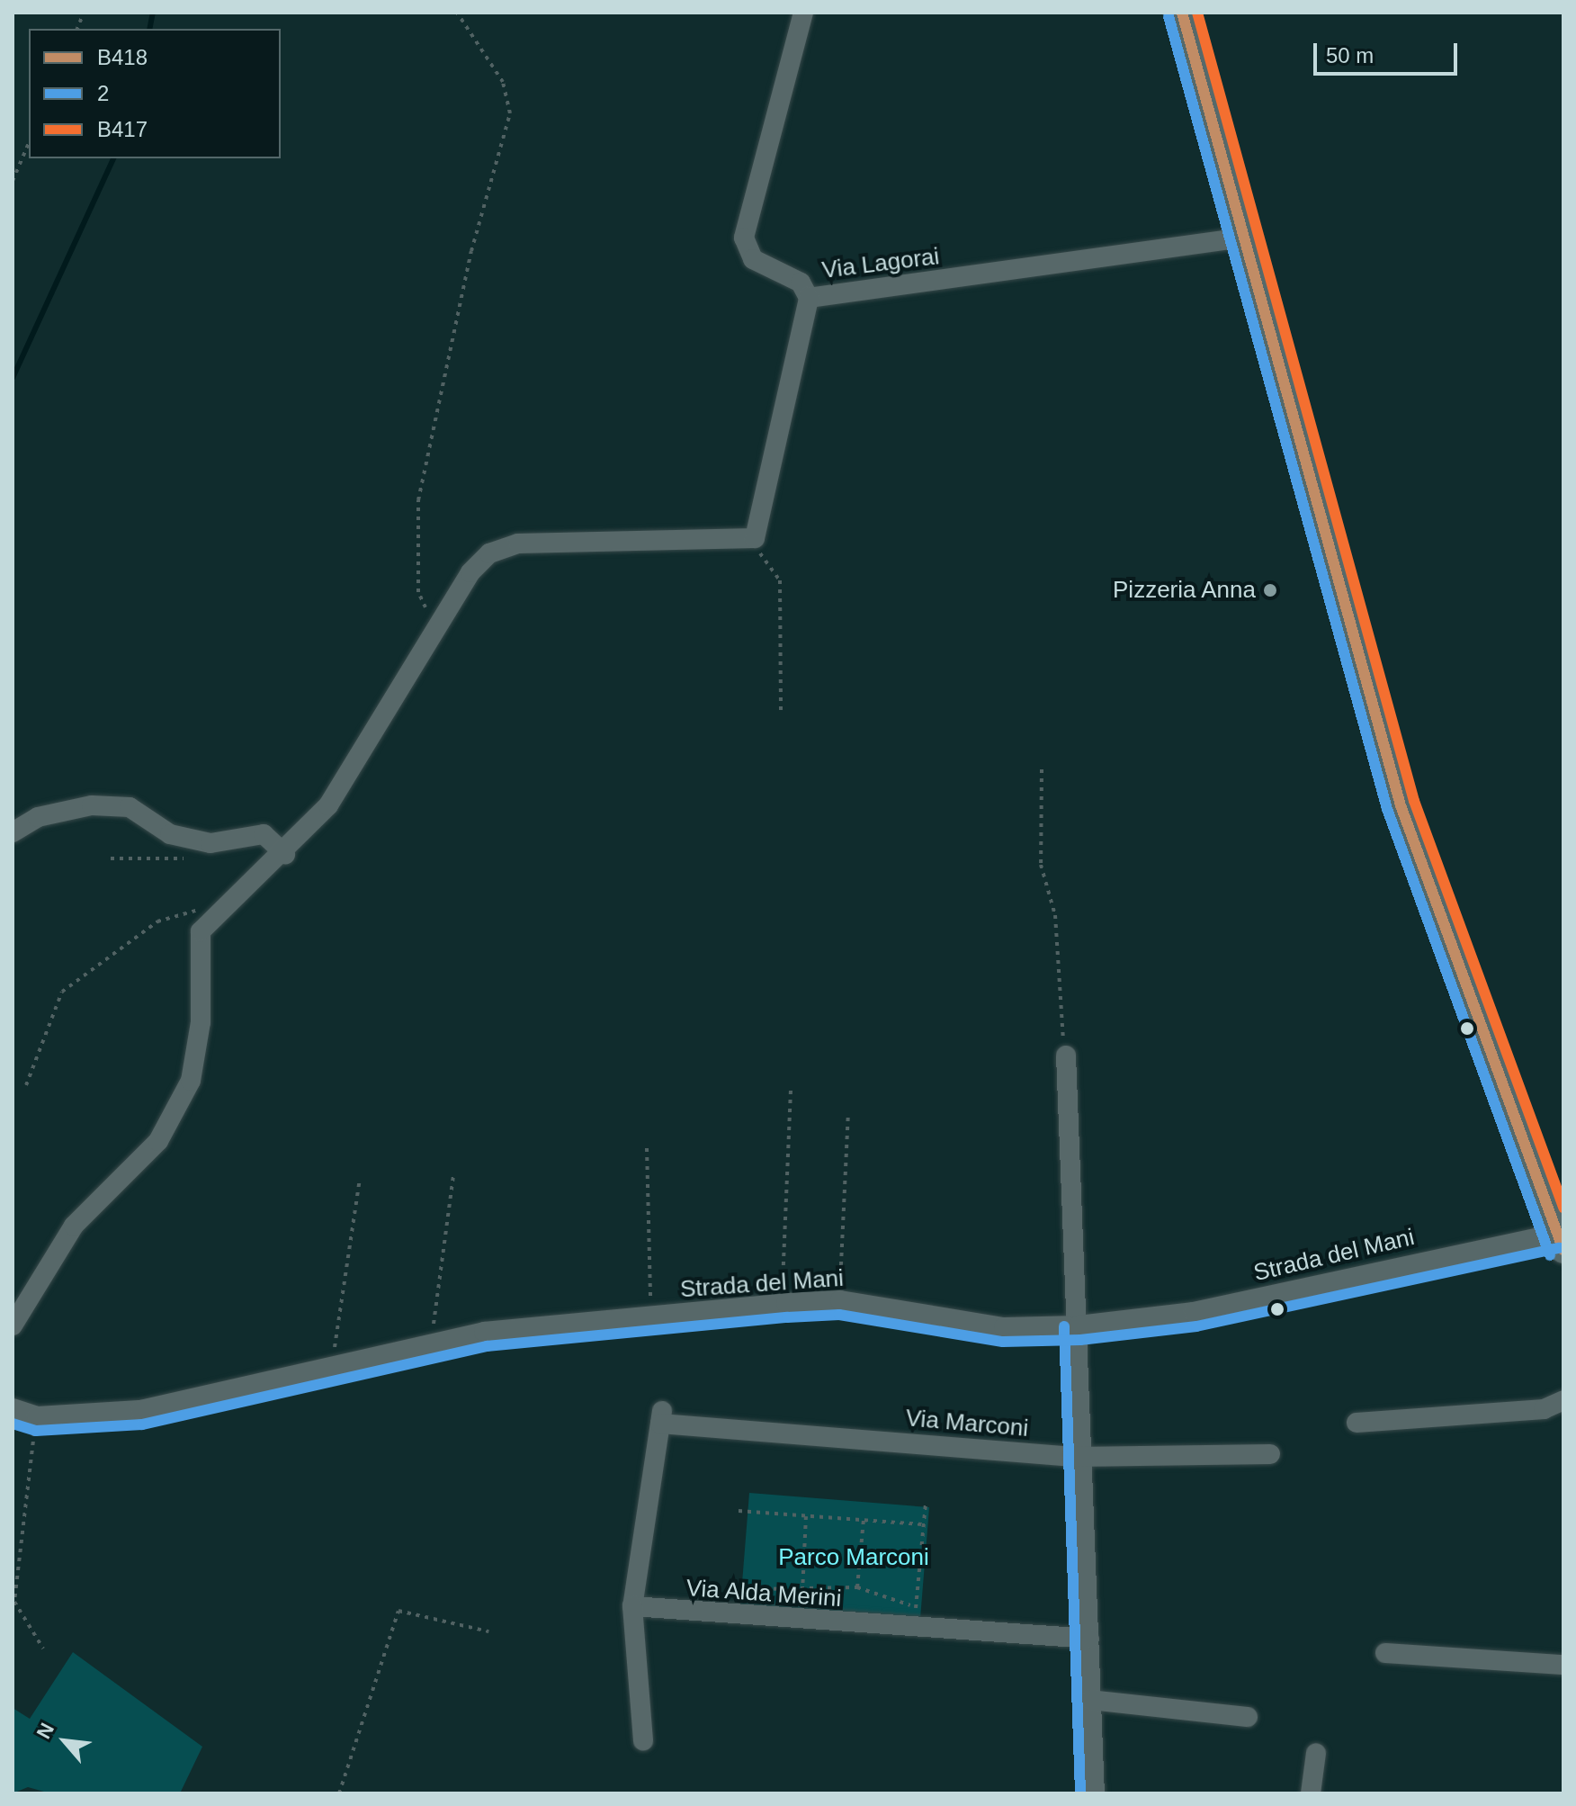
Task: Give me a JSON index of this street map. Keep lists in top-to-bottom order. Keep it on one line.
{"streets":{"street":["Via Lagorai","Strada del Mani","Via Marconi","Via Alda Merini"]},"crossings":[["Via Marconi","Via Alda Merini"]],"parks":["Parco Marconi"],"places":["Pizzeria Anna"],"lines":["transit line B418","transit line B417","transit line 2"],"legend":["B418","2","B417"],"scale_bar":"50 m","north":"top left"}
